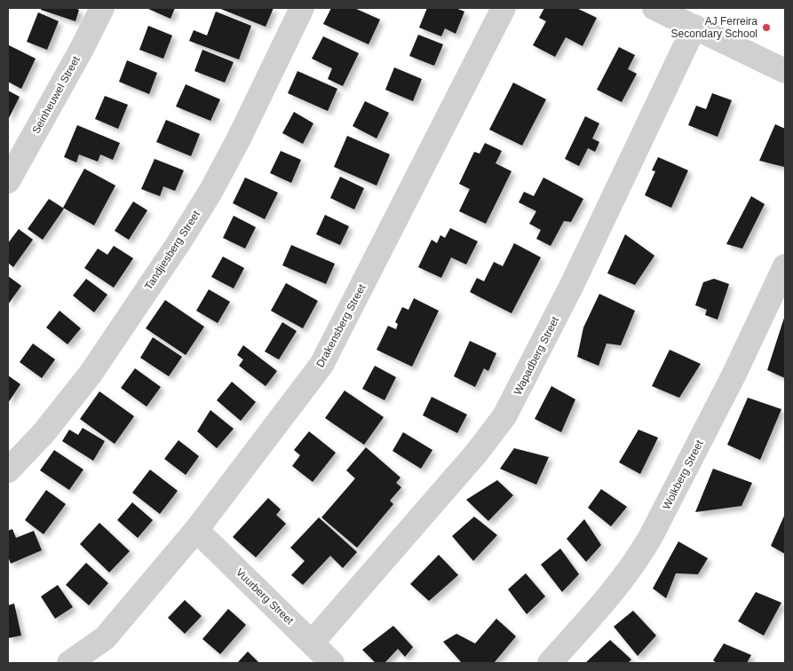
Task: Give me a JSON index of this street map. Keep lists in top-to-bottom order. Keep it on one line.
{"streets":{"street":["Seinheuwel Street","Tandjiesberg Street","Drakensberg Street","Wapadberg Street","Wolkberg Street","Vuurberg Street"]},"crossings":[["Drakensberg Street","Vuurberg Street"],["Wapadberg Street","Vuurberg Street"]],"places":["AJ Ferreira Secondary School"]}
